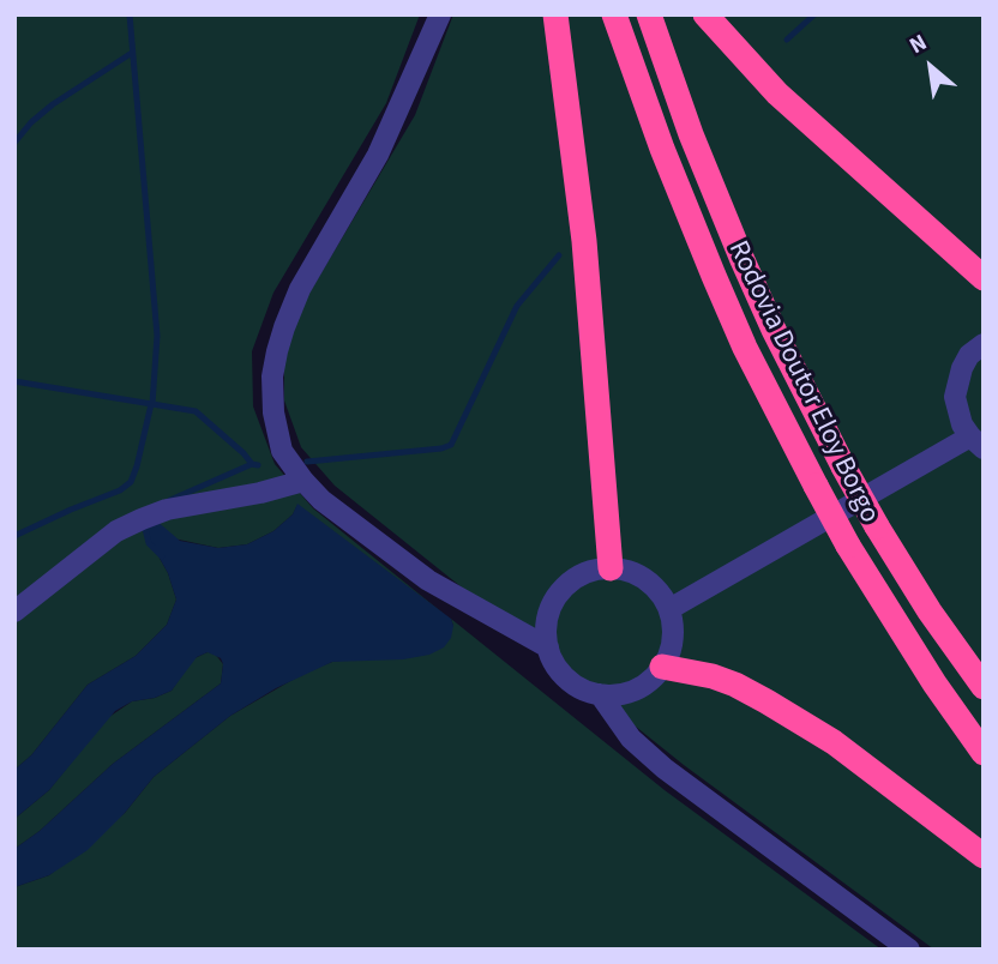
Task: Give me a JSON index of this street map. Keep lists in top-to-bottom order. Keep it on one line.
{"streets":{"highway":["Rodovia Doutor Eloy Borgo"]},"north":"top left"}
